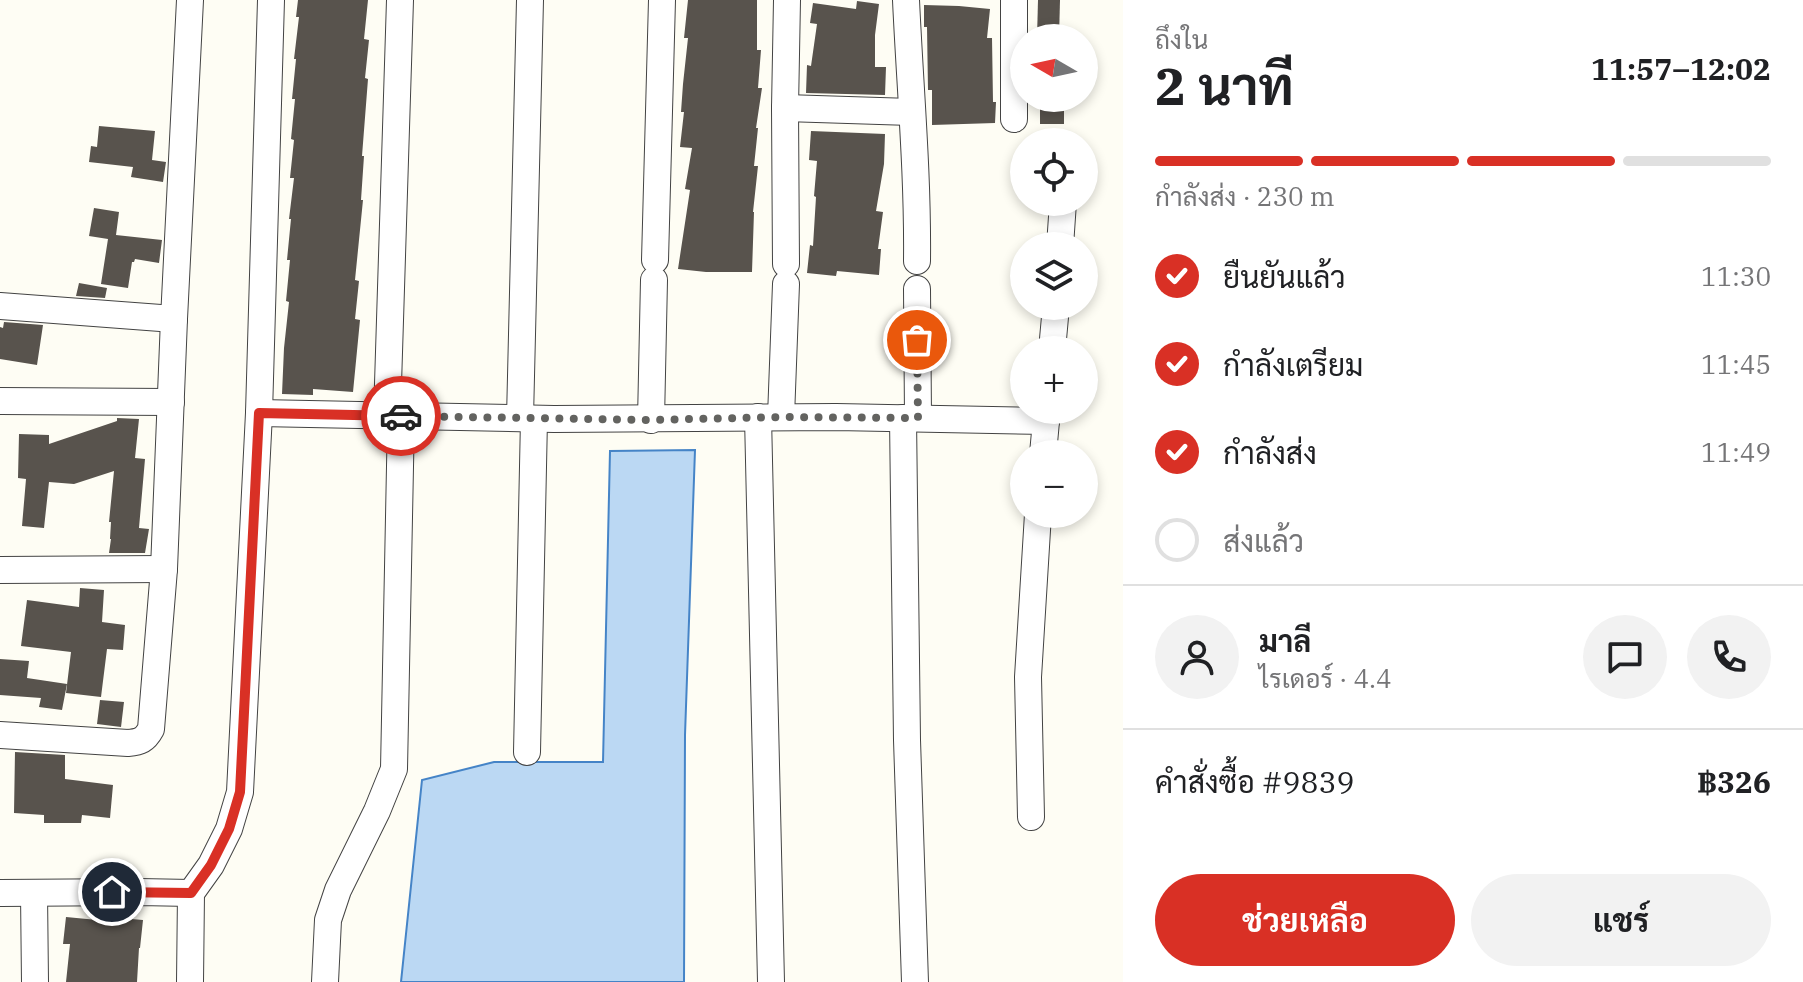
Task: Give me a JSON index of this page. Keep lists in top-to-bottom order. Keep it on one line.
{"north":"left","page":{"heading":["2 นาที","ถึงใน","11:57–12:02"],"panel":["มาลี","ไรเดอร์ · 4.4","คำสั่งซื้อ #9839","฿326"],"map_buttons":["+","−"],"bar":"กำลังส่ง · 230 m","list":[["ยืนยันแล้ว","11:30"],["กำลังเตรียม","11:45"],["กำลังส่ง","11:49"],"ส่งแล้ว"],"buttons":["ช่วยเหลือ","แชร์"]}}
